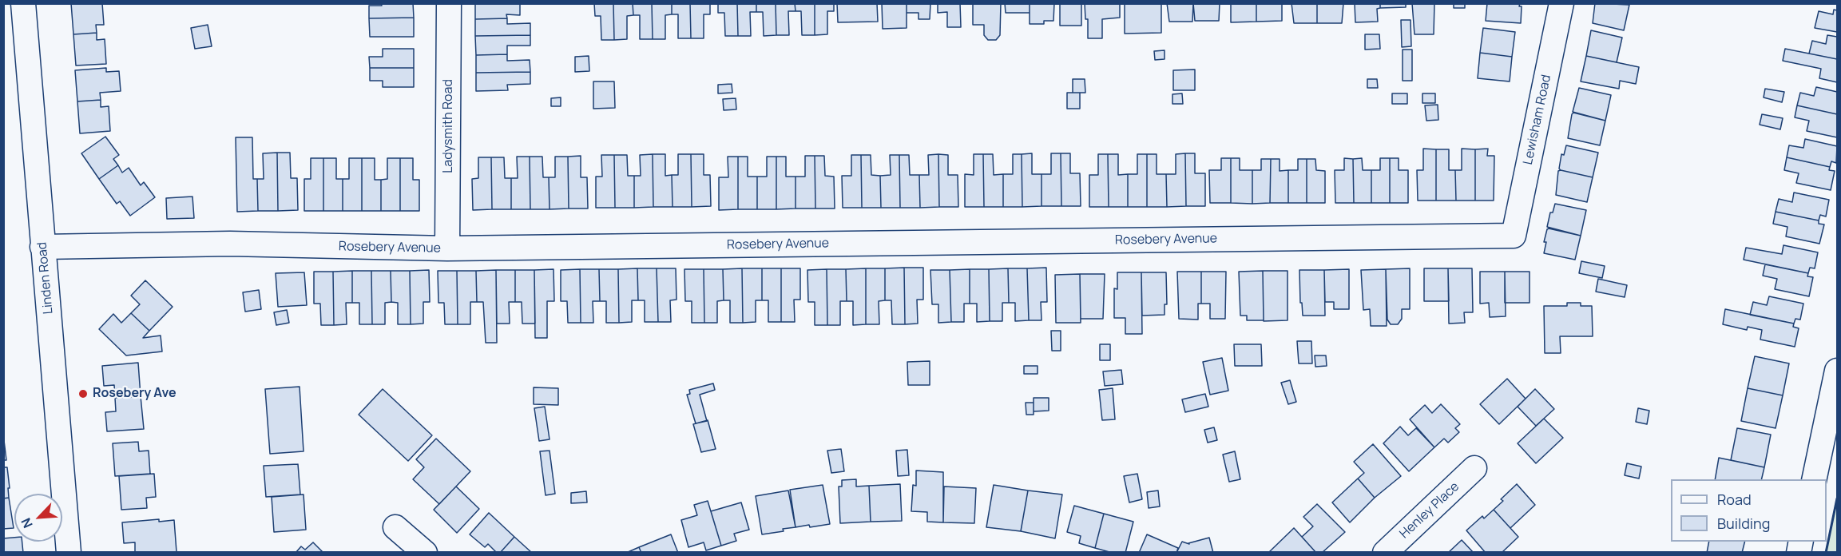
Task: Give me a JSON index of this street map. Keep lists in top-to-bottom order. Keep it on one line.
{"streets":{"street":["Lewisham Road","Ladysmith Road","Rosebery Avenue","Linden Road","Henley Place"]},"crossings":[["Lewisham Road","Rosebery Avenue"],["Ladysmith Road","Rosebery Avenue"],["Rosebery Avenue","Linden Road"]],"places":["Rosebery Ave"],"legend":["Road","Building"],"north":"bottom left"}
